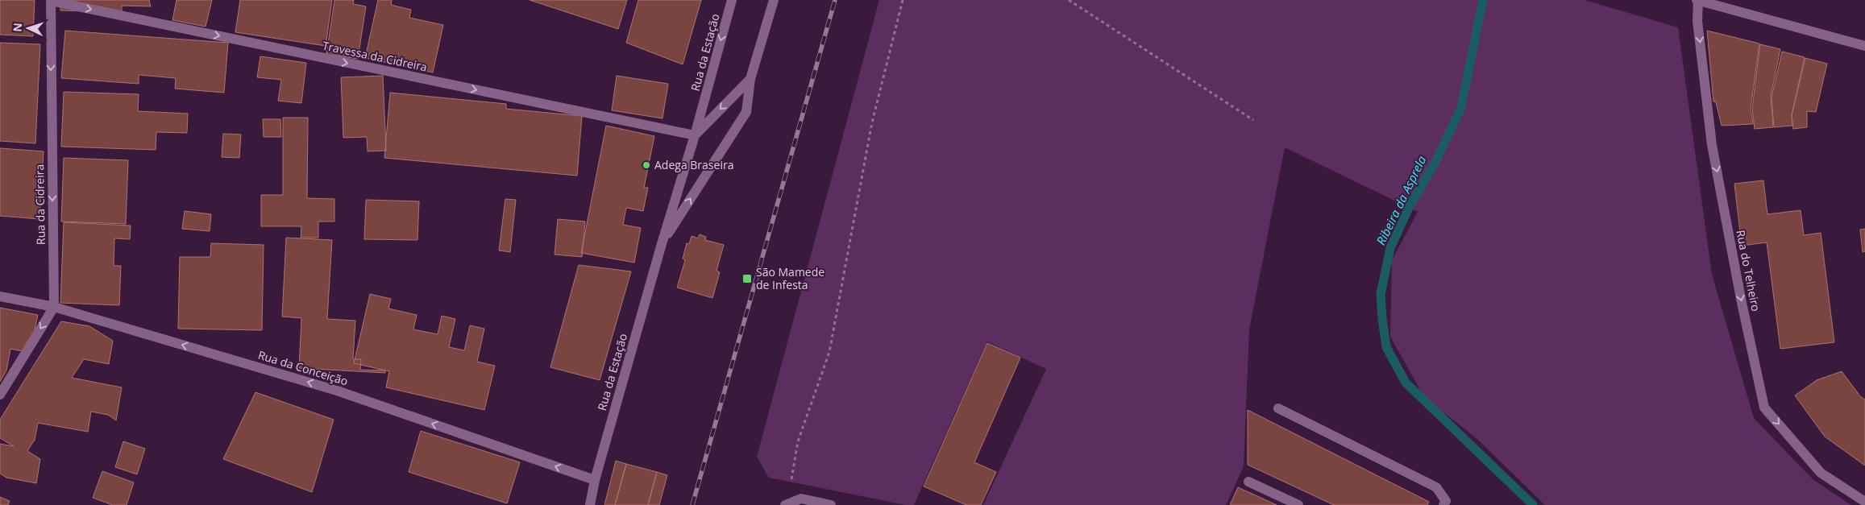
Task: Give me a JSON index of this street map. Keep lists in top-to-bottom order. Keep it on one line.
{"streets":{"street":["Rua da Estação","Travessa da Cidreira","Rua da Cidreira","Rua do Telheiro","Rua da Conceição"]},"crossings":[["Rua da Estação","Travessa da Cidreira"],["Rua da Estação","Rua da Conceição"],["Travessa da Cidreira","Rua da Cidreira"],["Rua da Cidreira","Rua da Conceição"]],"one_way":["Travessa da Cidreira","Rua da Cidreira","Rua do Telheiro","Rua da Conceição"],"water":["Ribeira da Asprela"],"places":{"other":["Adega Braseira"],"transit":["São Mamede de Infesta"]},"north":"left"}
